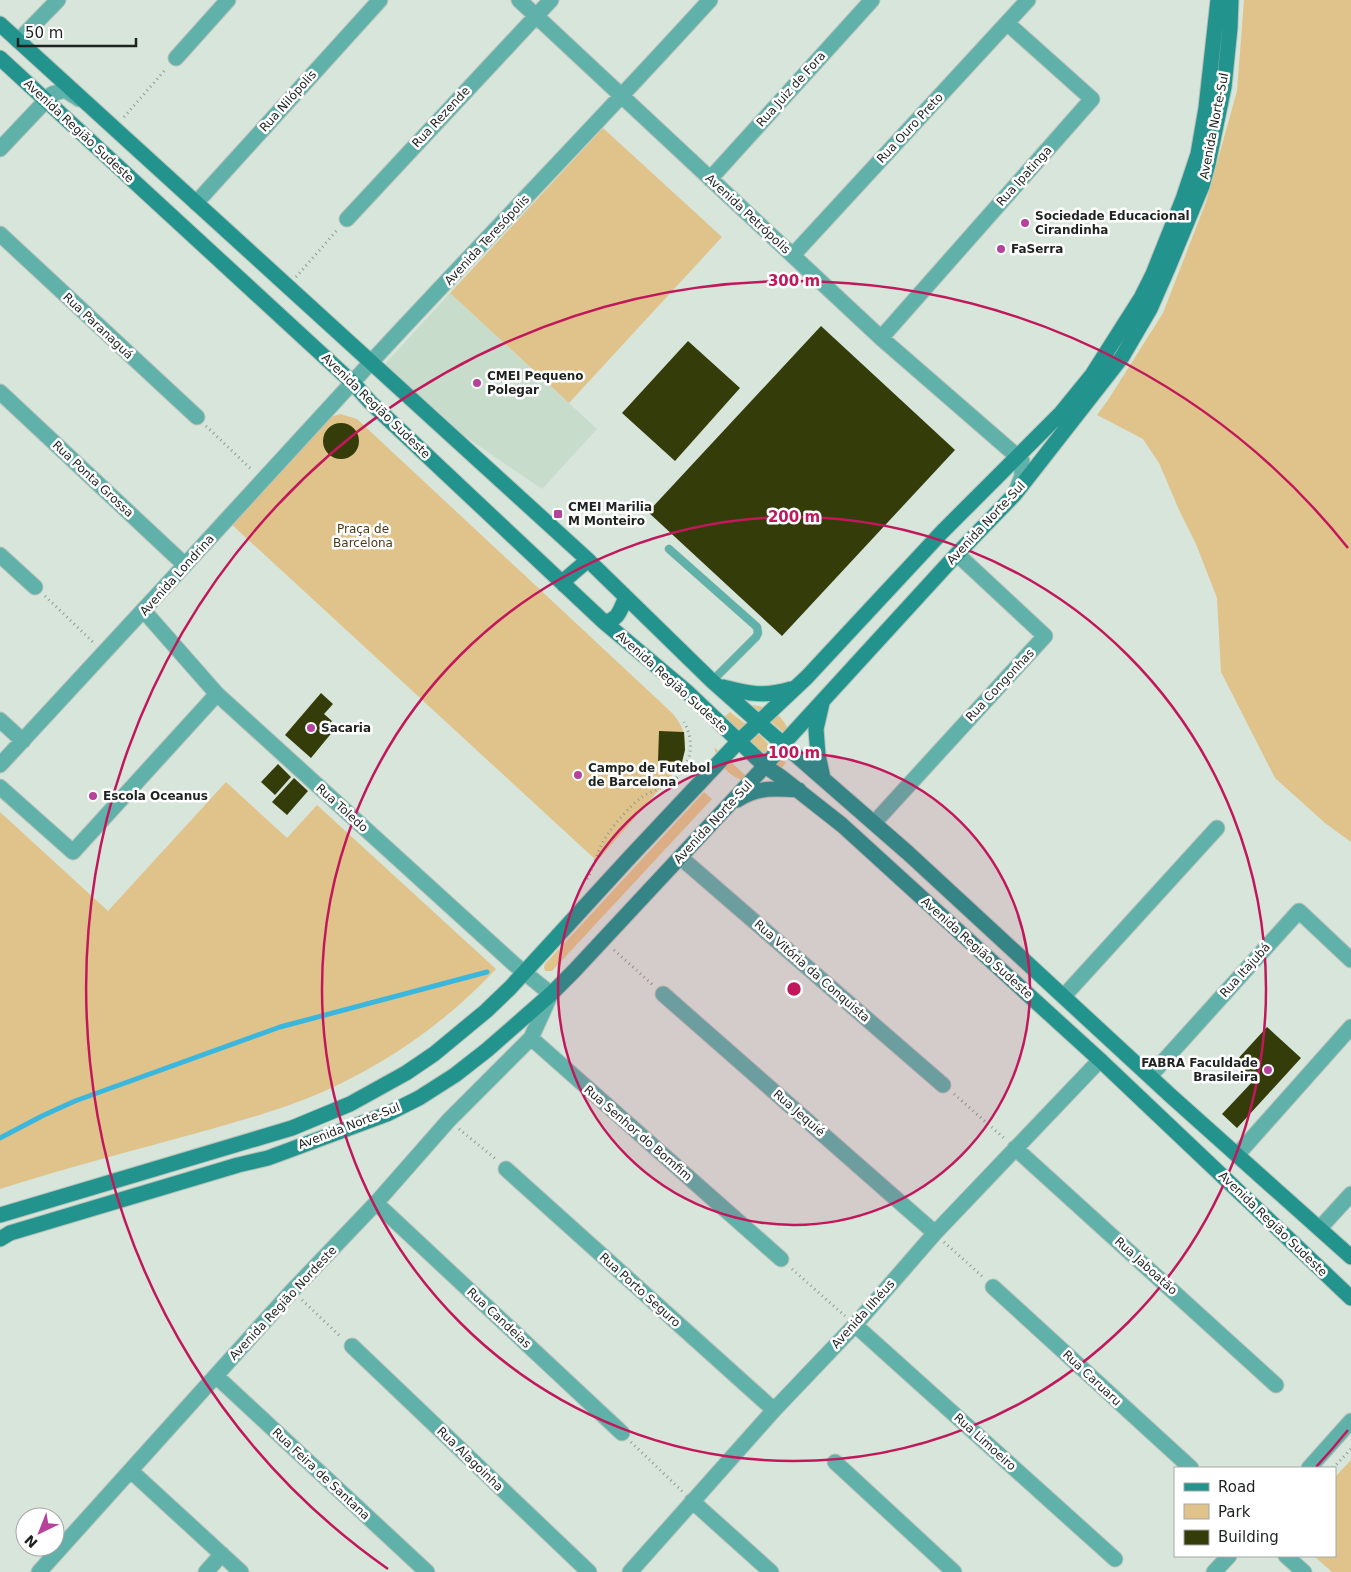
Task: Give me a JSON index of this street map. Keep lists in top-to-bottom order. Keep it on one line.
{"streets":{"main road":["Avenida Norte-Sul","Avenida Região Sudeste"],"street":["Rua Juiz de Fora","Rua Nilópolis","Rua Rezende","Rua Ouro Preto","Rua Ipatinga","Avenida Petrópolis","Avenida Teresópolis","Rua Paranaguá","Rua Ponta Grossa","Avenida Londrina","Rua Congonhas","Rua Toledo","Rua Itajubá","Rua Vitória da Conquista","Rua Jequié","Rua Senhor do Bomfim","Rua Jaboatão","Rua Porto Seguro","Avenida Região Nordeste","Avenida Ilhéus","Rua Candeias","Rua Caruaru","Rua Limoeiro","Rua Alagoinha","Rua Feira de Santana"]},"crossings":[["Rua Juiz de Fora","Avenida Petrópolis"],["Rua Nilópolis","Avenida Região Sudeste"],["Rua Rezende","Avenida Petrópolis"],["Avenida Norte-Sul","Avenida Região Sudeste"],["Avenida Norte-Sul","Avenida Petrópolis"],["Avenida Norte-Sul","Rua Congonhas"],["Avenida Norte-Sul","Rua Toledo"],["Avenida Norte-Sul","Rua Vitória da Conquista"],["Rua Ouro Preto","Rua Ipatinga"],["Rua Ouro Preto","Avenida Petrópolis"],["Avenida Região Sudeste","Avenida Teresópolis"],["Avenida Região Sudeste","Avenida Londrina"],["Avenida Região Sudeste","Rua Congonhas"],["Avenida Região Sudeste","Rua Itajubá"],["Avenida Região Sudeste","Avenida Ilhéus"],["Rua Ipatinga","Avenida Petrópolis"],["Avenida Petrópolis","Avenida Teresópolis"],["Avenida Teresópolis","Avenida Londrina"],["Rua Ponta Grossa","Avenida Londrina"],["Avenida Londrina","Rua Toledo"],["Rua Jequié","Avenida Ilhéus"],["Rua Senhor do Bomfim","Avenida Região Nordeste"],["Rua Jaboatão","Avenida Ilhéus"],["Rua Porto Seguro","Avenida Ilhéus"],["Avenida Região Nordeste","Rua Candeias"],["Avenida Região Nordeste","Rua Feira de Santana"],["Avenida Ilhéus","Rua Limoeiro"]],"parks":["Praça de Barcelona"],"places":{"other":["Sociedade Educacional Cirandinha","FaSerra","CMEI Pequeno Polegar","Sacaria","Campo de Futebol de Barcelona","Escola Oceanus","FABRA Faculdade Brasileira"],"transit":["CMEI Marilia M Monteiro"]},"legend":["Road","Park","Building"],"scale_bar":"50 m","north":"bottom left","rings":["300 m","200 m","100 m"]}
